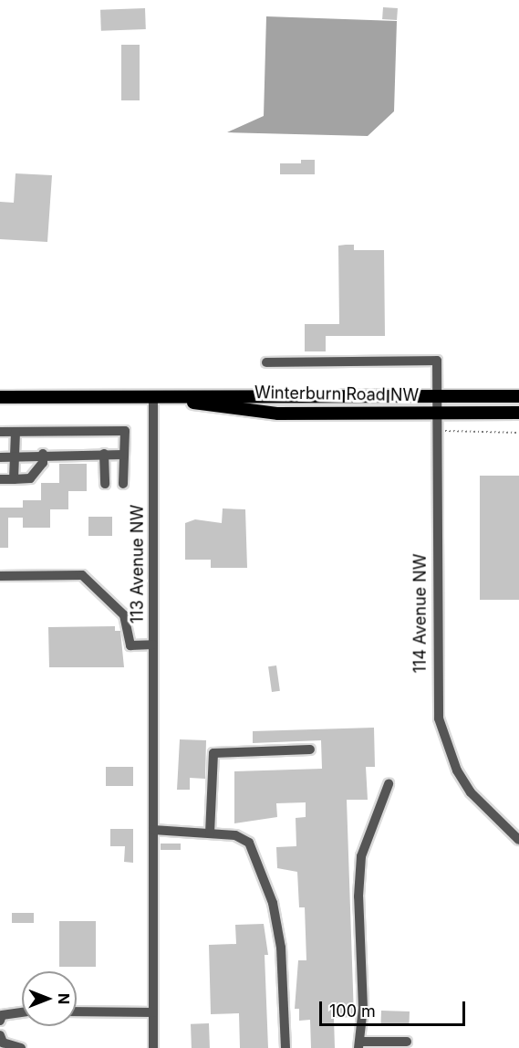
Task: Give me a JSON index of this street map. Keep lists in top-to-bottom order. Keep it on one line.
{"streets":{"main road":["Winterburn Road NW"],"street":["113 Avenue NW","114 Avenue NW"]},"crossings":[["Winterburn Road NW","113 Avenue NW"],["Winterburn Road NW","114 Avenue NW"]],"scale_bar":"100 m","north":"right"}
